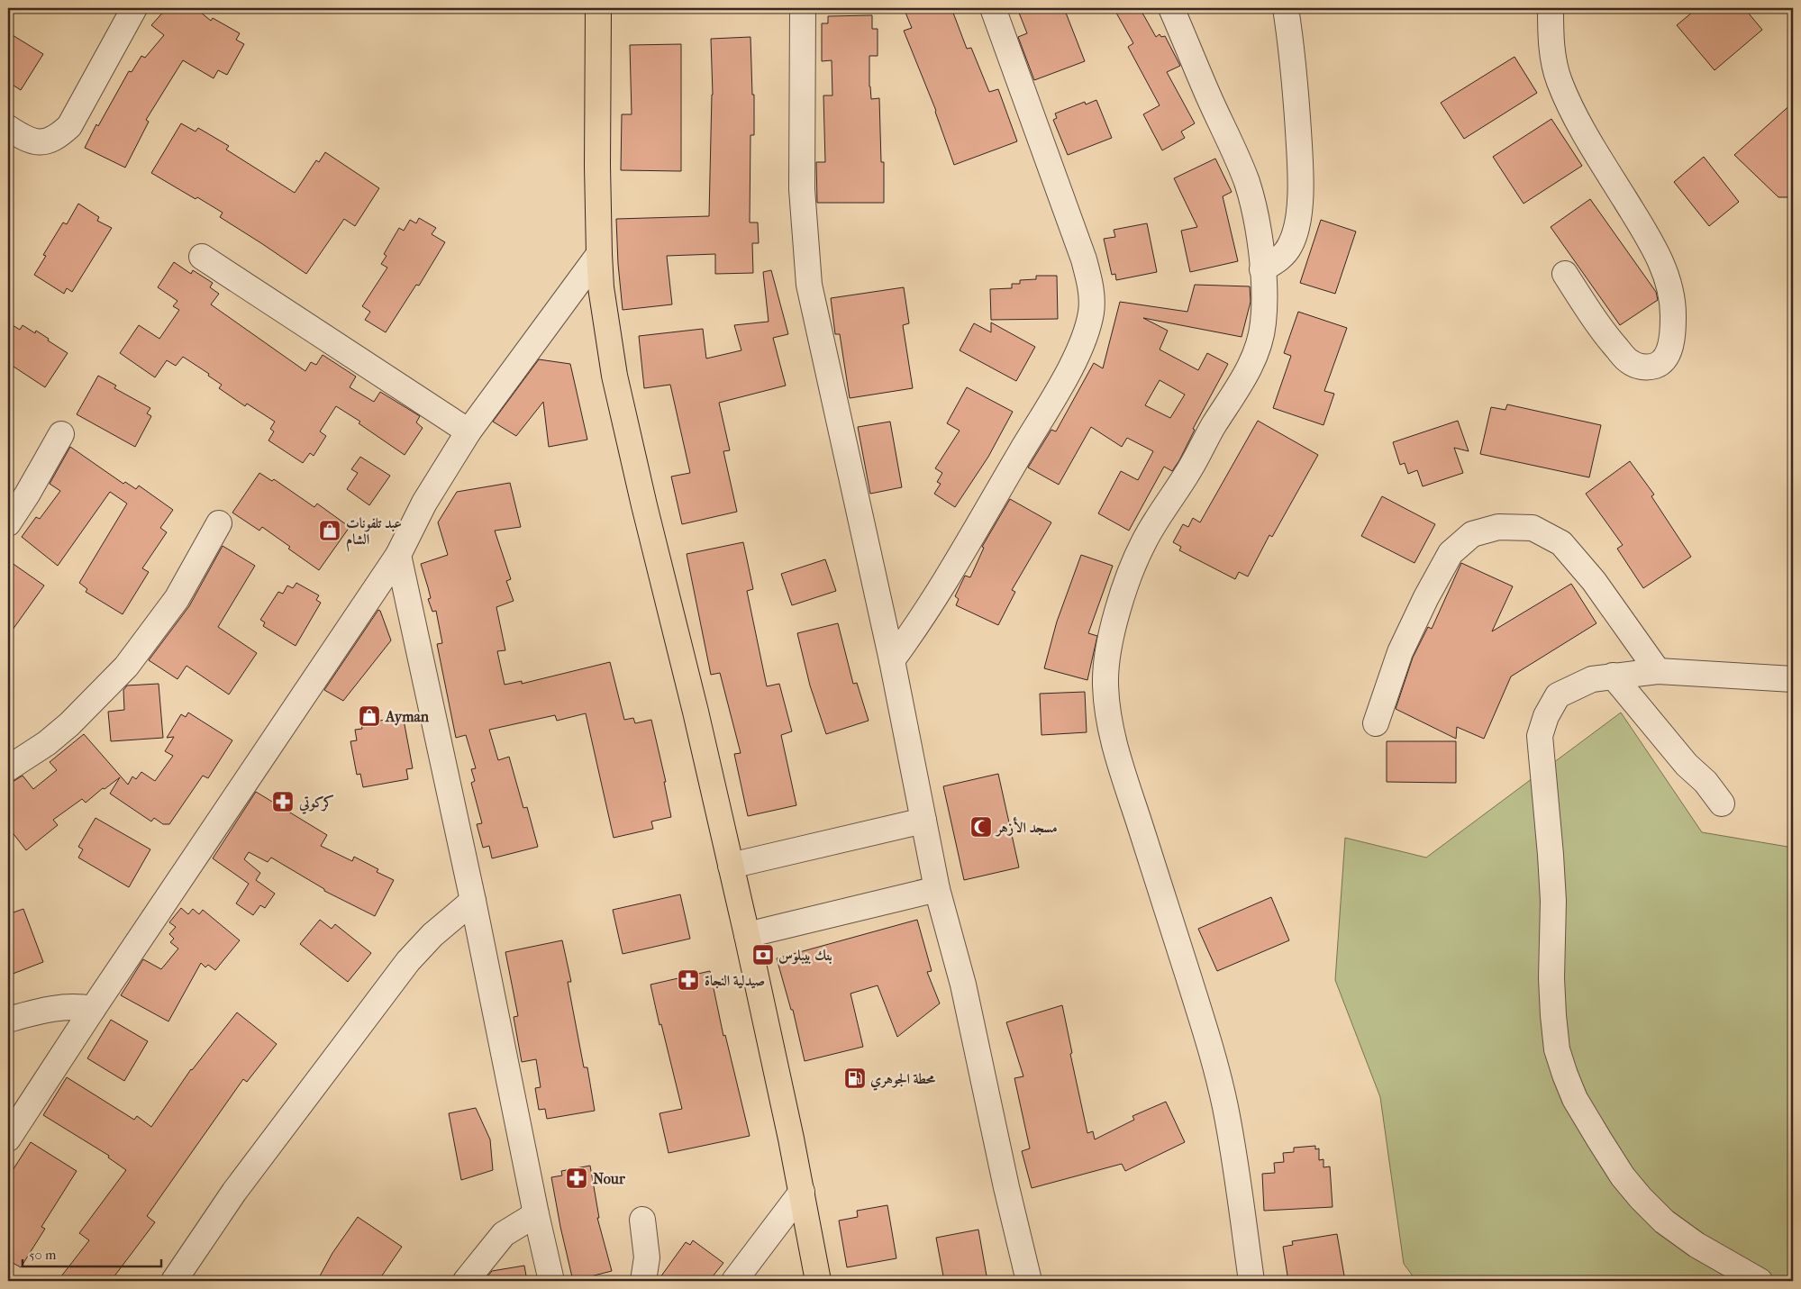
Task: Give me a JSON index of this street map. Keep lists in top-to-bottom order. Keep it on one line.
{"places":{"shop":["عبد تلفونات الشام","Ayman"],"pharmacy":["كركوتي","صيدلية النجاة","Nour"],"mosque":["مسجد الأزهر"],"bank":["بنك بيبلوس"],"fuel station":["محطة الجوهري"]},"scale_bar":"50 m"}
